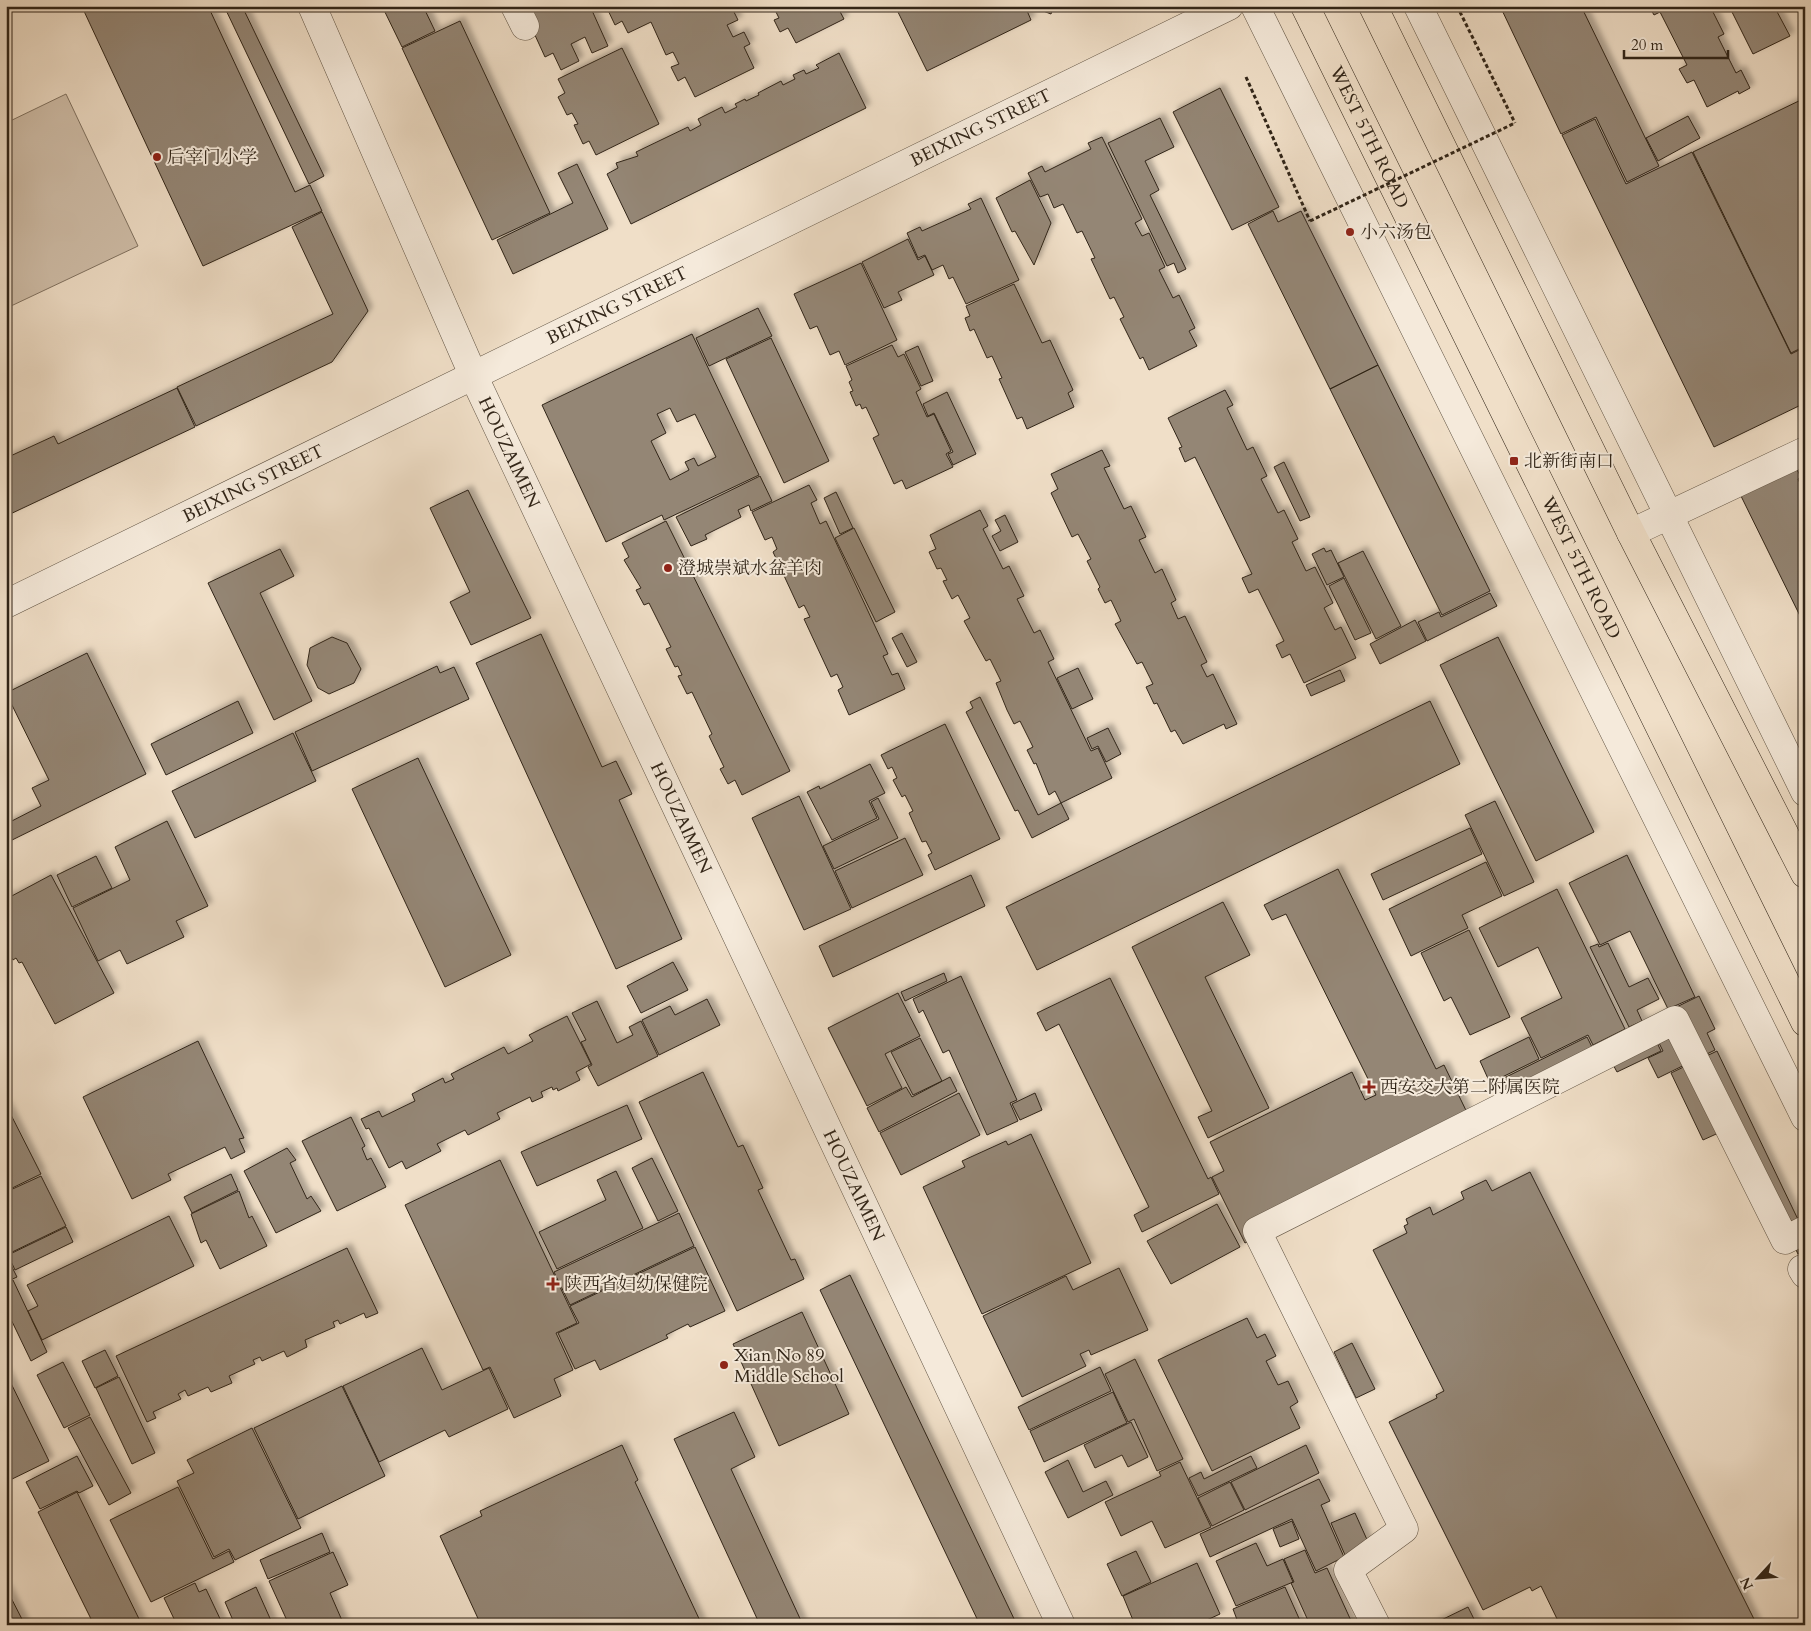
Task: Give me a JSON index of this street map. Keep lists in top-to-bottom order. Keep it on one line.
{"streets":{"main road":["WEST 5TH ROAD"],"street":["BEIXING STREET","HOUZAIMEN"]},"crossings":[["BEIXING STREET","HOUZAIMEN"]],"places":{"other":["后宰门小学","小六汤包","澄城崇斌水盆羊肉","Xian No 89 Middle School"],"transit":["北新街南口"],"health":["西安交大第二附属医院","陕西省妇幼保健院"]},"scale_bar":"20 m","north":"bottom left"}
